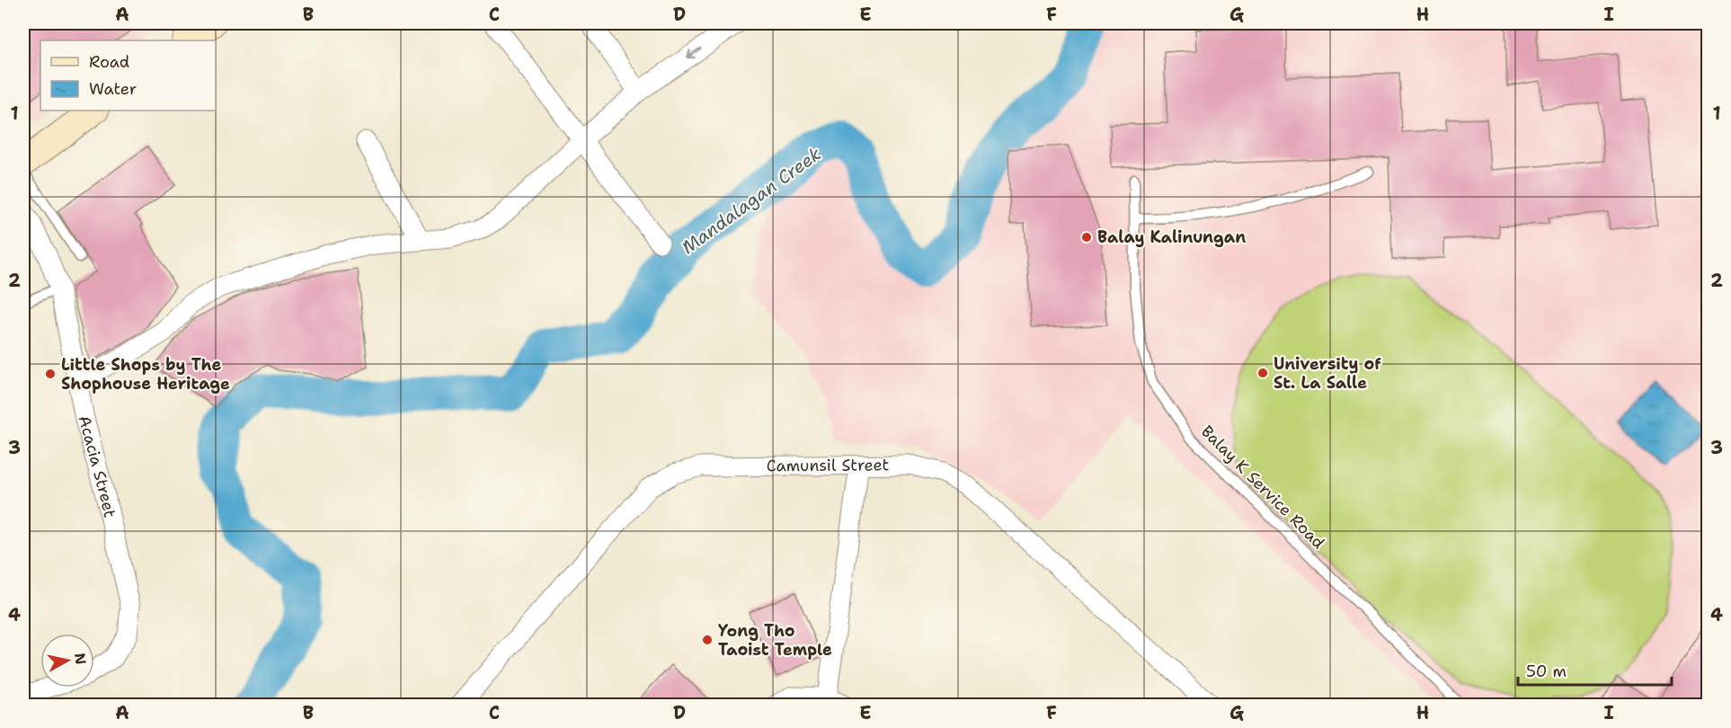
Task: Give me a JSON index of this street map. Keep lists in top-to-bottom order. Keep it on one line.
{"streets":{"street":["Camunsil Street","Acacia Street"],"lane":["Balay K Service Road"]},"water":["Mandalagan Creek"],"places":["Balay Kalinungan","University of St. La Salle","Little Shops by The Shophouse Heritage","Yong Tho Taoist Temple"],"legend":["Road","Water"],"scale_bar":"50 m","north":"right","grid":{"columns":["A","B","C","D","E","F","G","H","I"],"rows":["1","2","3","4"]}}
